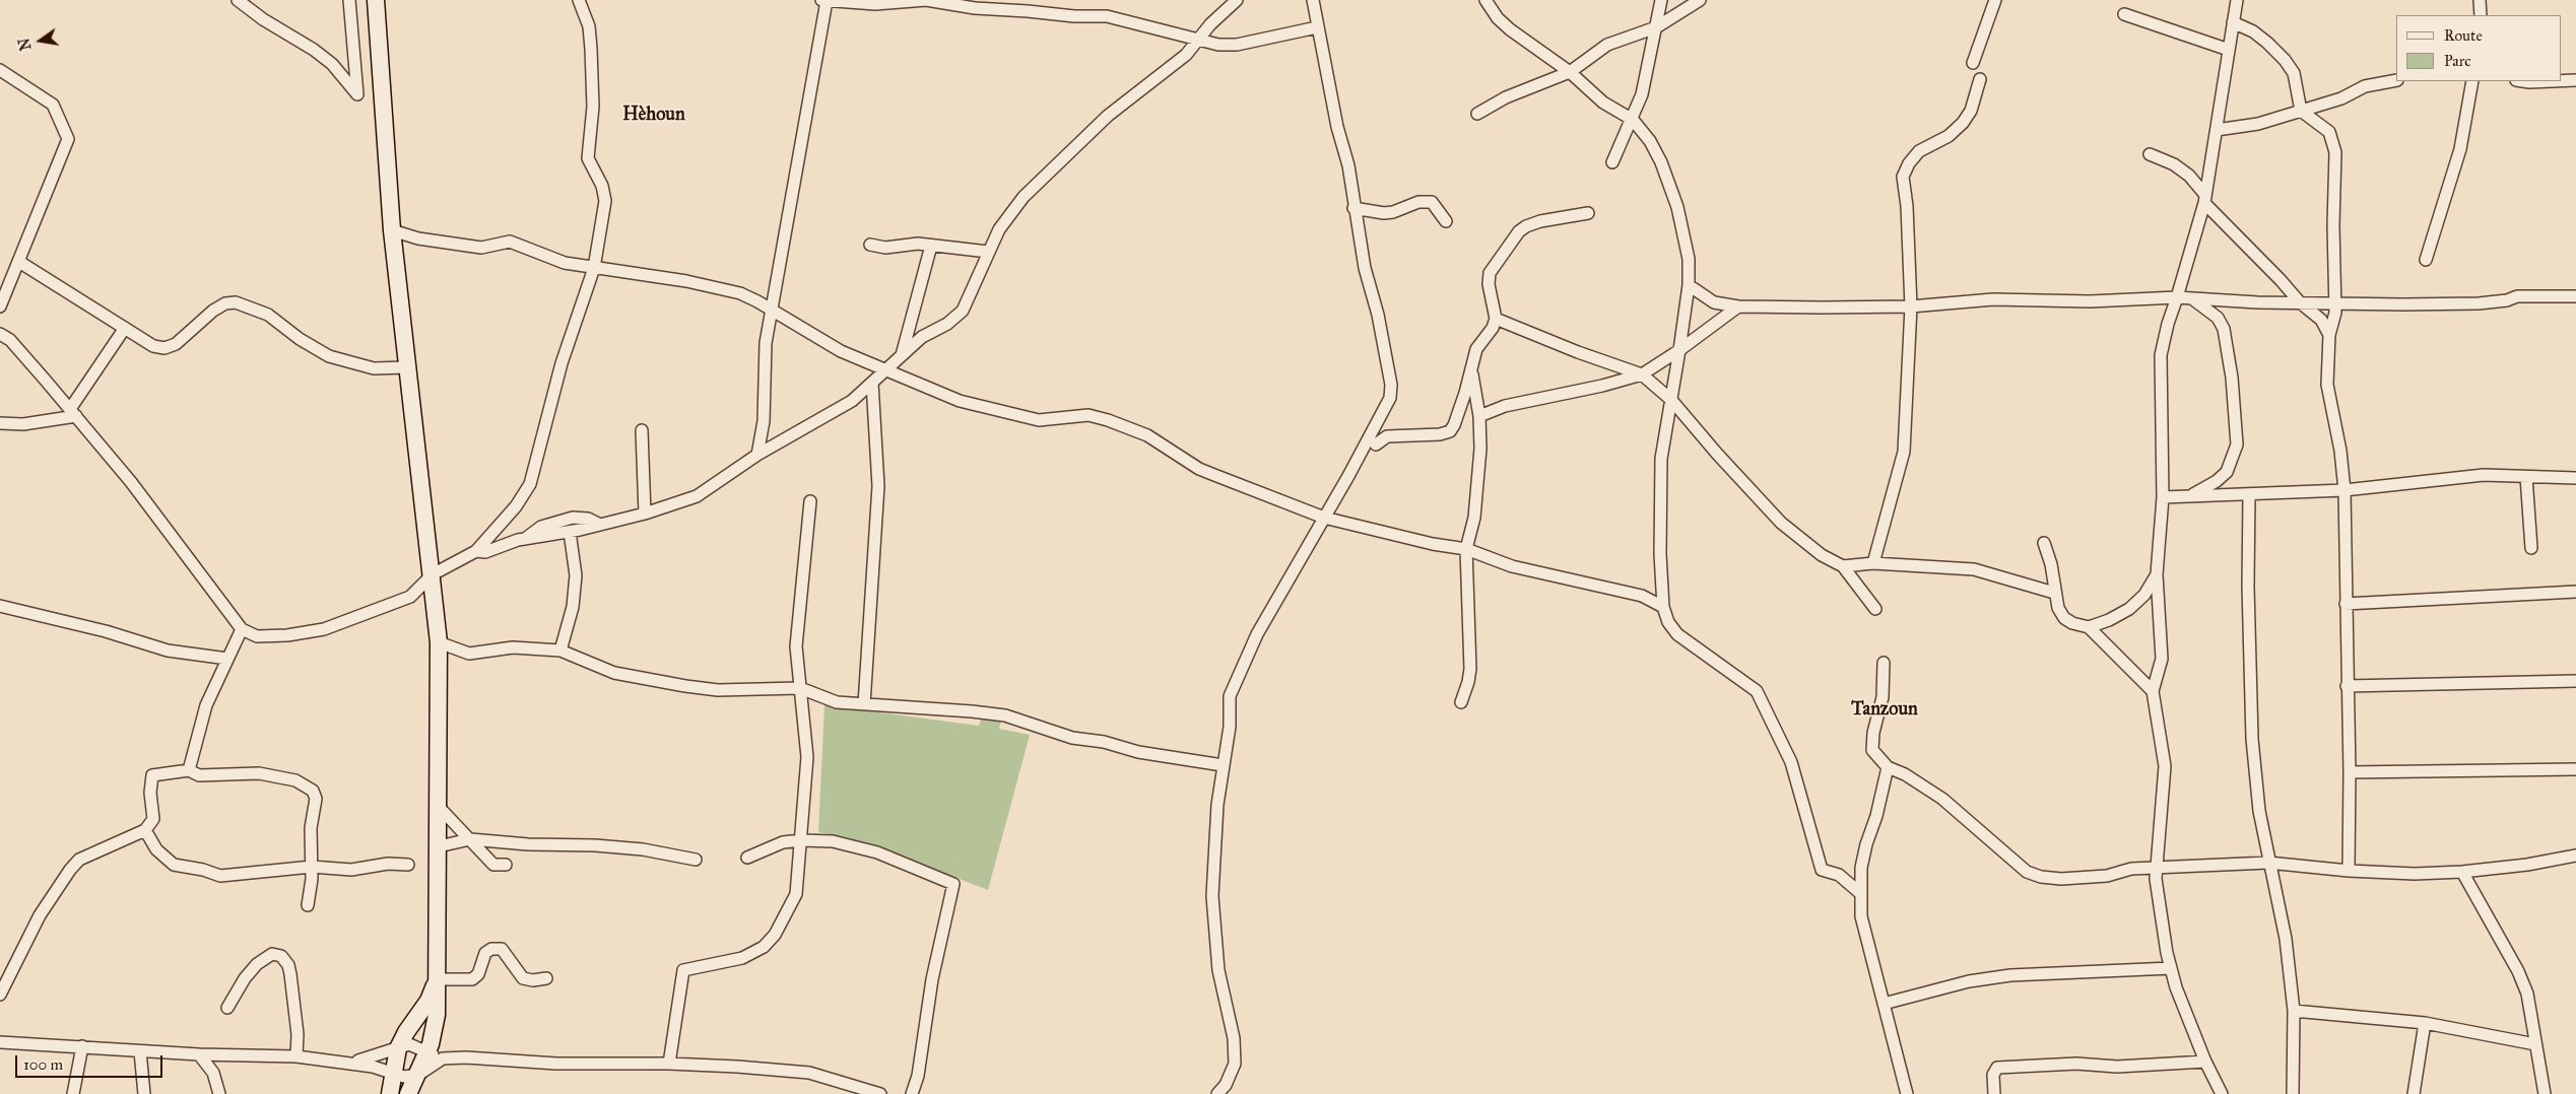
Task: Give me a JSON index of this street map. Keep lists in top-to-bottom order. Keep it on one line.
{"districts":["Hèhoun","Tanzoun"],"legend":["Route","Parc"],"scale_bar":"100 m","north":"left"}
